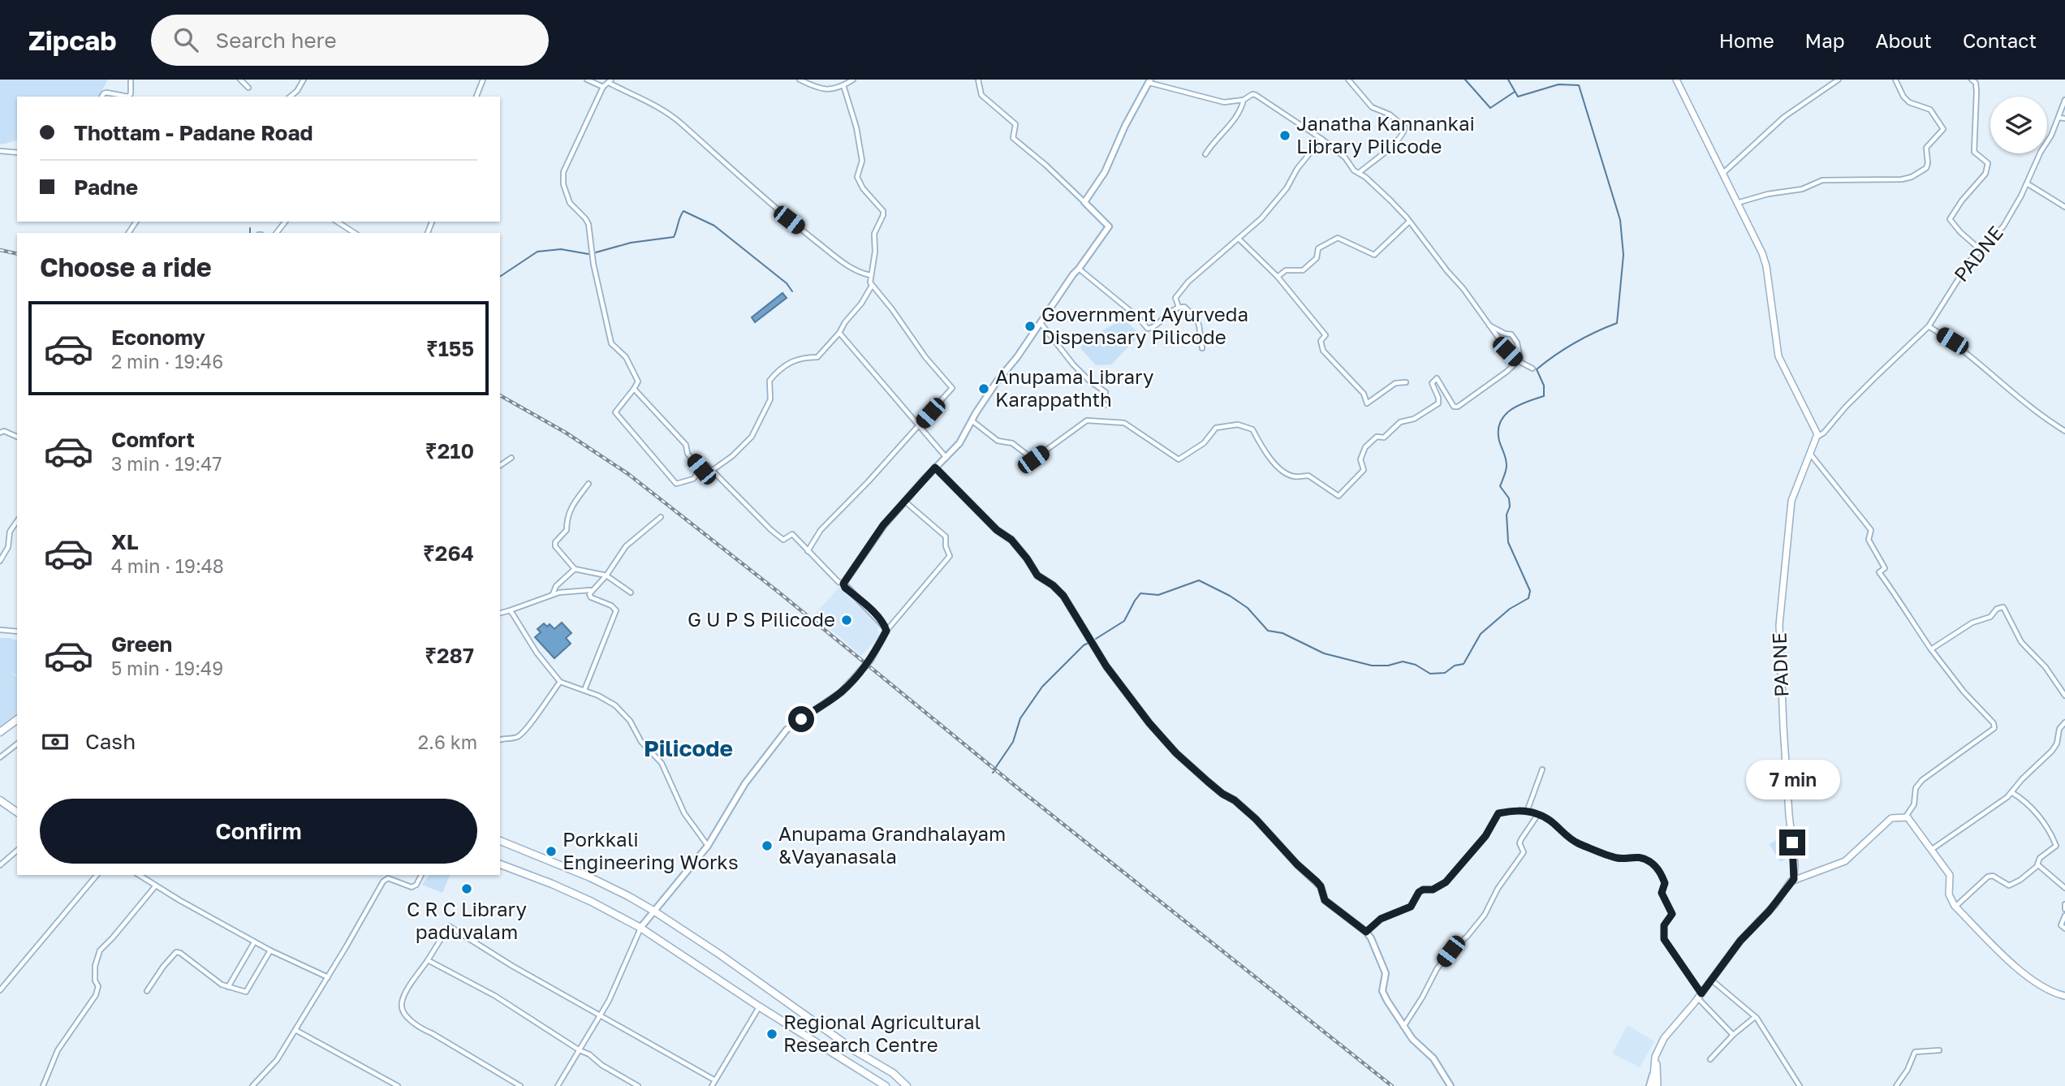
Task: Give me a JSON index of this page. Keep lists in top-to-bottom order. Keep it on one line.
{"streets":{"main road":["PADNE"]},"districts":["Pilicode"],"places":["Janatha Kannankai Library Pilicode","Government Ayurveda Dispensary Pilicode","Anupama Library Karappathth","G U P S Pilicode","Anupama Grandhalayam &Vayanasala","Porkkali Engineering Works","C R C Library paduvalam","Regional Agricultural Research Centre"],"page":{"header":"Zipcab","search":"Search here","nav":["Home","Map","About","Contact"],"banner":["Thottam - Padane Road","Padne"],"heading":"Choose a ride","list":[{"name":"Economy","note":"2 min · 19:46","value":"₹155"},{"name":"Comfort","note":"3 min · 19:47","value":"₹210"},{"name":"XL","note":"4 min · 19:48","value":"₹264"},{"name":"Green","note":"5 min · 19:49","value":"₹287"}],"pay":["Cash","2.6 km"],"bubble":"7 min","buttons":"Confirm"}}
